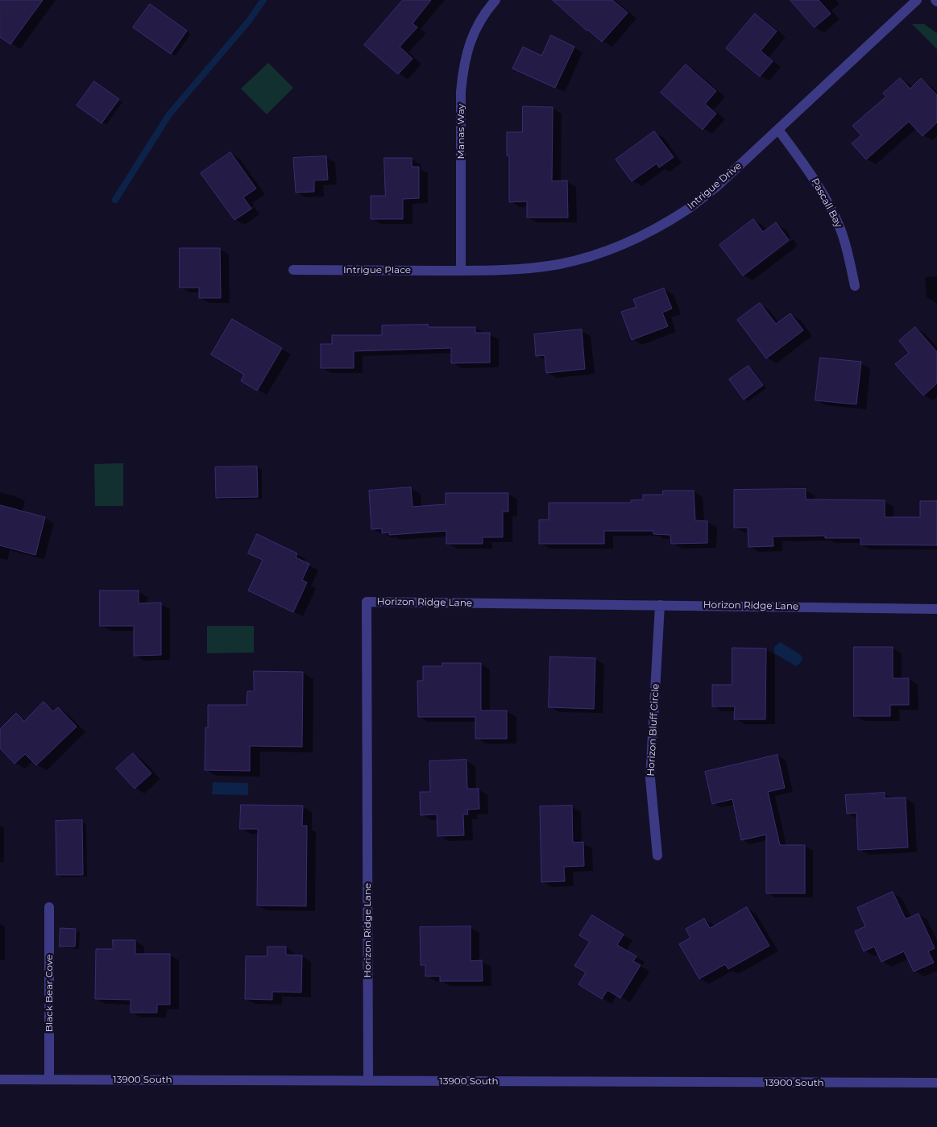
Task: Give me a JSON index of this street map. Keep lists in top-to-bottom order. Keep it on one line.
{"streets":{"street":["Manas Way","Intrigue Drive","Pascall Bay","Intrigue Place","Horizon Ridge Lane","Horizon Bluff Circle","Black Bear Cove","13900 South"]},"crossings":[["Manas Way","Intrigue Drive"],["Manas Way","Intrigue Place"],["Intrigue Drive","Pascall Bay"],["Intrigue Drive","Intrigue Place"],["Horizon Ridge Lane","Horizon Bluff Circle"],["Horizon Ridge Lane","13900 South"],["Black Bear Cove","13900 South"]]}
